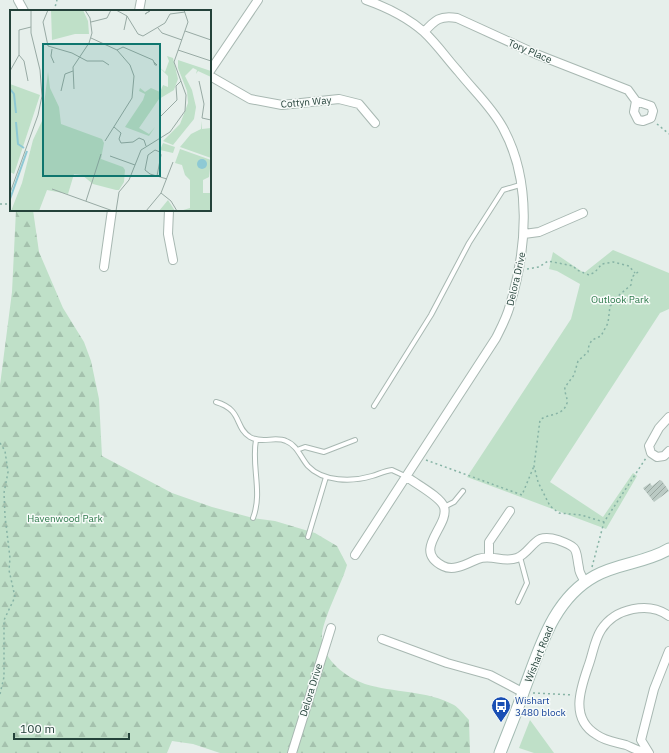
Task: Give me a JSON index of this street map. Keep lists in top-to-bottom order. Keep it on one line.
{"streets":{"street":["Tory Place","Cottyn Way","Delora Drive","Wishart Road"]},"crossings":[["Tory Place","Delora Drive"]],"parks":["Outlook Park","Havenwood Park"],"places":{"bus stop":["Wishart 3480 block"]},"scale_bar":"100 m"}
